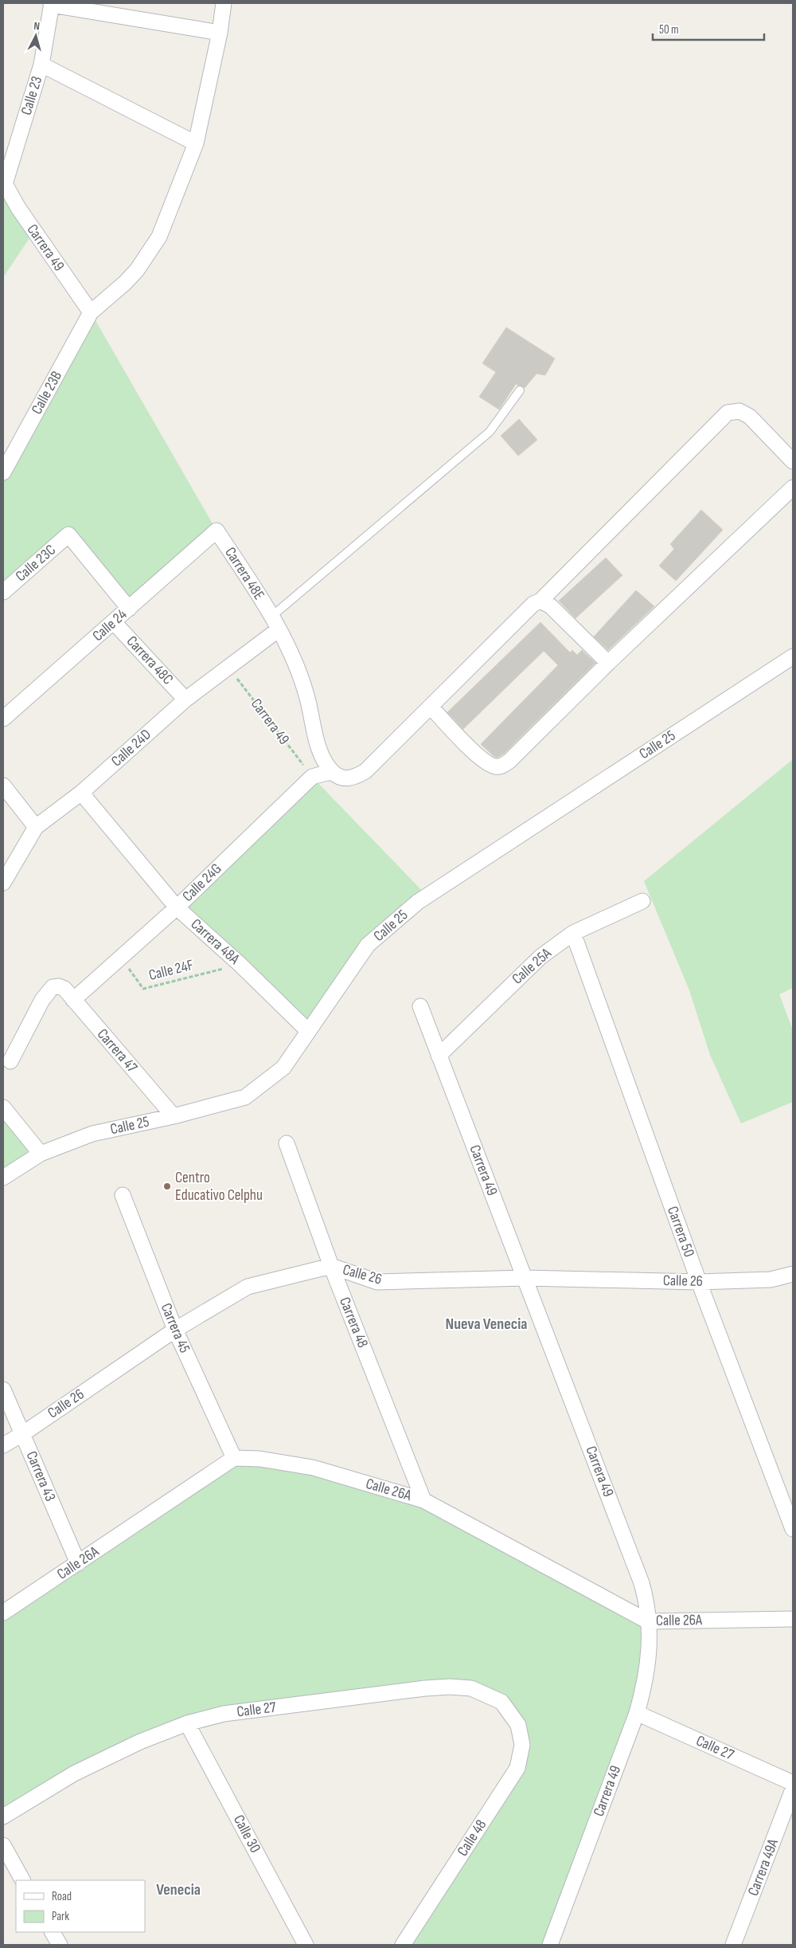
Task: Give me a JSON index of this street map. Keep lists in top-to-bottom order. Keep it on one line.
{"streets":{"street":["Calle 23","Carrera 49","Calle 23B","Calle 23C","Carrera 48E","Calle 24","Carrera 48C","Calle 25","Calle 24D","Calle 24G","Carrera 48A","Calle 25A","Carrera 47","Carrera 50","Calle 26","Carrera 48","Carrera 45","Carrera 43","Calle 26A","Calle 27","Calle 30","Calle 48","Carrera 49A"],"path":["Calle 24F"]},"crossings":[["Calle 23","Carrera 49"],["Carrera 49","Calle 23B"],["Carrera 49","Calle 24D"],["Carrera 49","Calle 24G"],["Carrera 49","Calle 25A"],["Carrera 49","Calle 26"],["Carrera 49","Calle 26A"],["Carrera 49","Calle 27"],["Calle 23C","Calle 24"],["Carrera 48E","Calle 24"],["Carrera 48E","Calle 24D"],["Calle 24","Carrera 48C"],["Carrera 48C","Calle 24D"],["Calle 25","Carrera 48A"],["Calle 25","Carrera 47"],["Calle 24D","Carrera 48A"],["Calle 24G","Carrera 48A"],["Calle 24G","Calle 24F"],["Calle 24G","Carrera 47"],["Carrera 48A","Calle 24F"],["Calle 25A","Carrera 50"],["Carrera 50","Calle 26"],["Calle 26","Carrera 48"],["Calle 26","Carrera 45"],["Calle 26","Carrera 43"],["Carrera 48","Calle 26A"],["Carrera 45","Calle 26A"],["Carrera 43","Calle 26A"],["Calle 27","Calle 30"],["Calle 27","Calle 48"]],"districts":["Nueva Venecia","Venecia"],"places":["Centro Educativo Celphu"],"legend":["Road","Park"],"scale_bar":"50 m","north":"top"}
